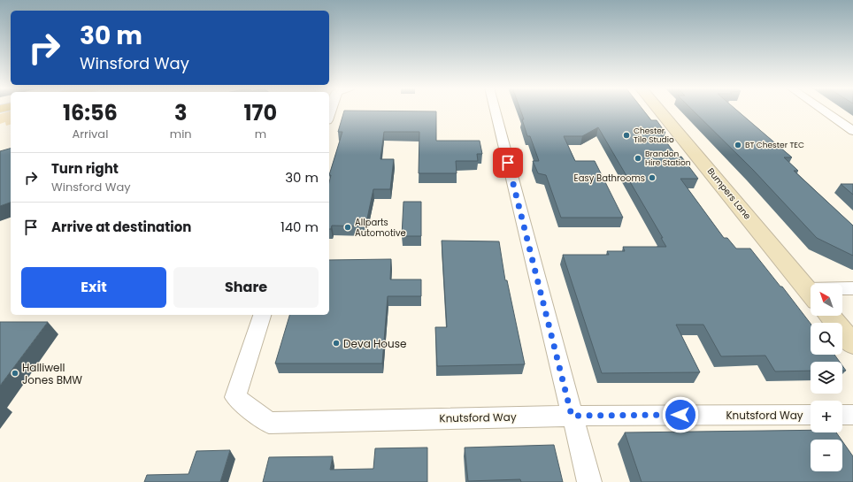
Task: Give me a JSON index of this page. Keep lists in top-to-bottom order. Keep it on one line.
{"streets":{"street":["Bumpers Lane","Knutsford Way"]},"places":["Chester Tile Studio","BT Chester TEC","Brandon Hire Station","Easy Bathrooms","Allparts Automotive","Deva House","Halliwell Jones BMW"],"north":"top left","page":{"turn":["30 m","Winsford Way"],"eta":["16:56","Arrival","3","min","170","m"],"list":[{"name":"Turn right","note":"Winsford Way","value":"30 m"},{"name":"Arrive at destination","value":"140 m"}],"buttons":["Exit","Share"],"map_buttons":["+","−"]}}
